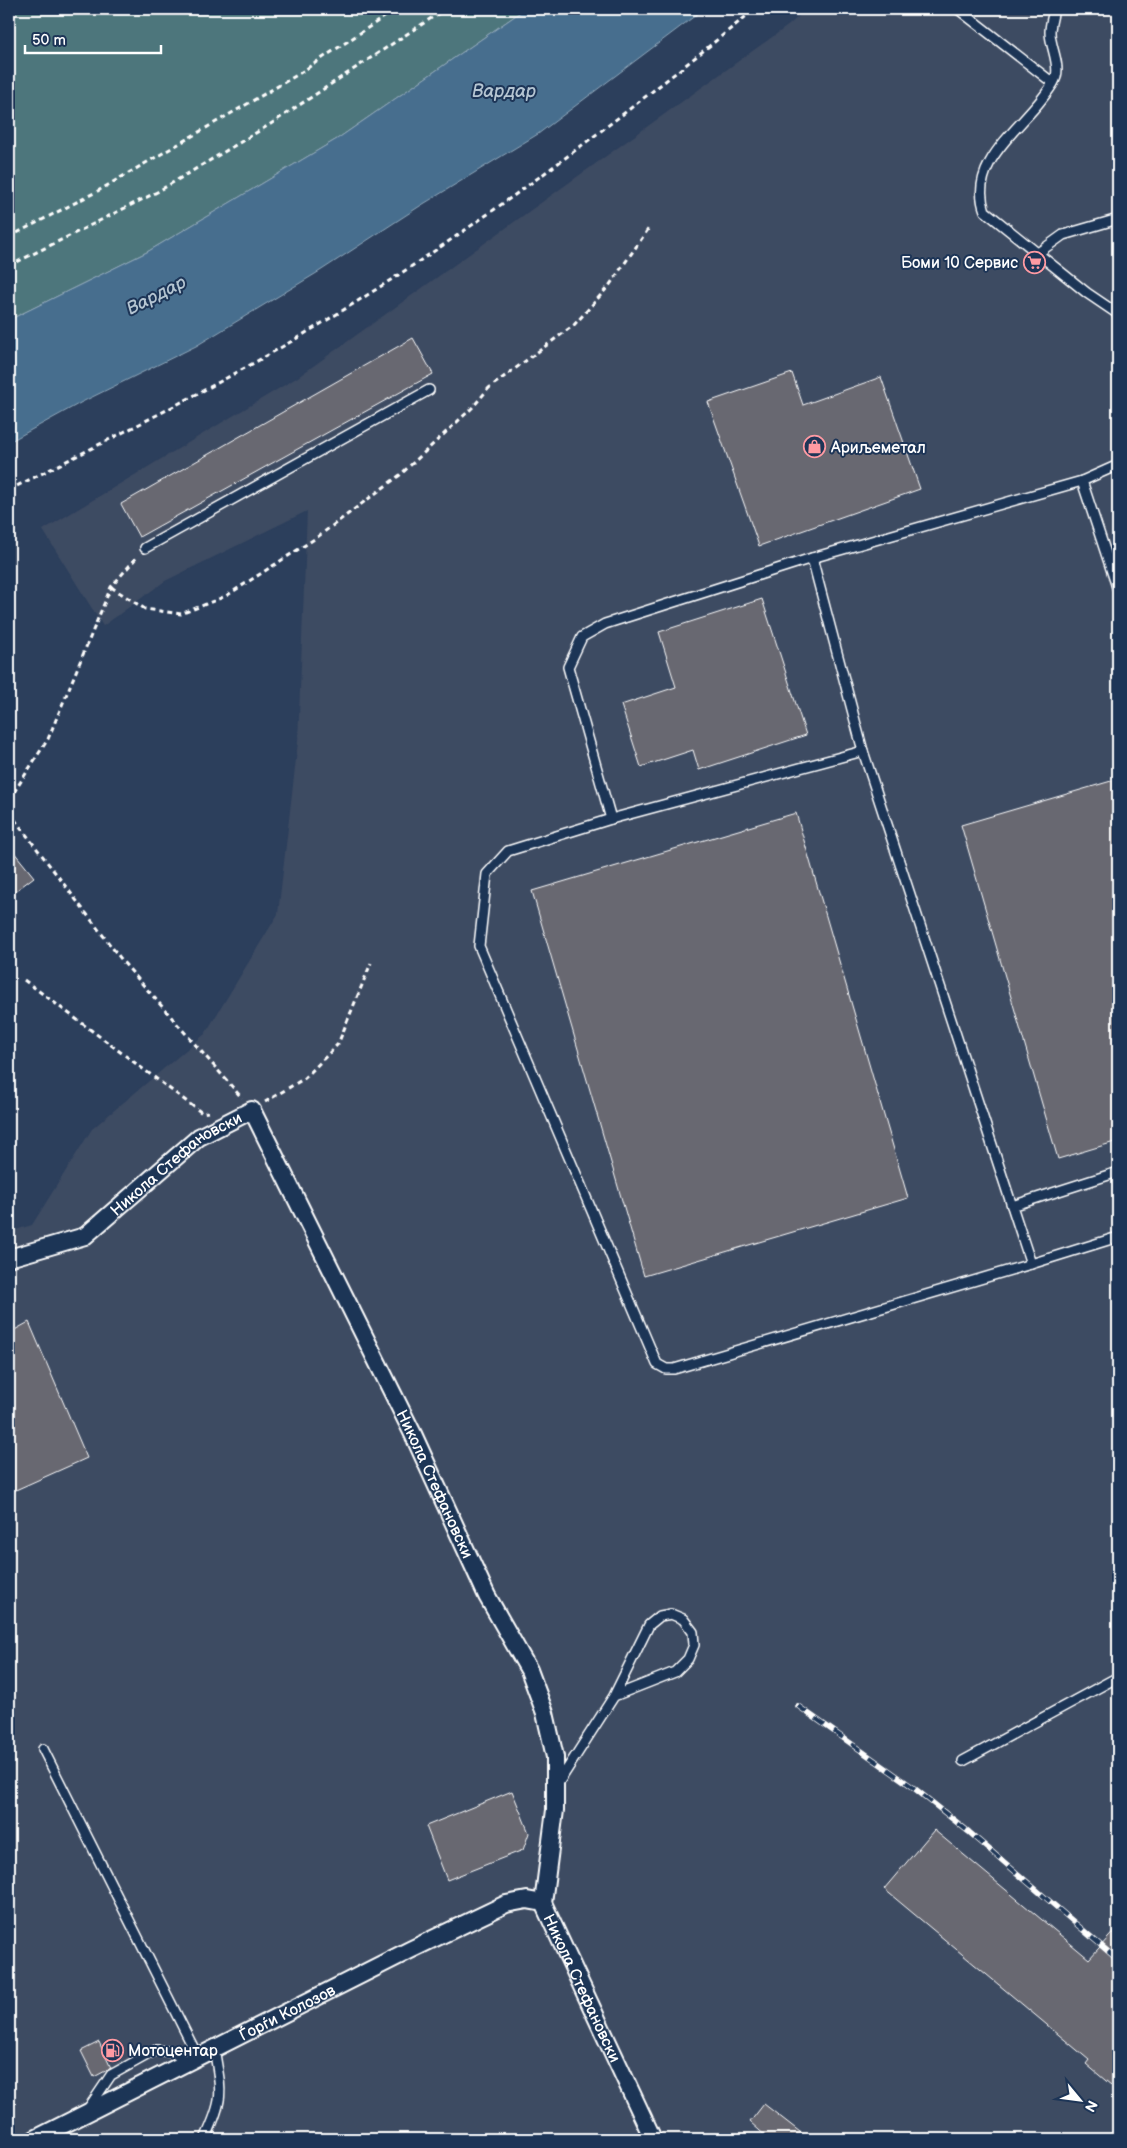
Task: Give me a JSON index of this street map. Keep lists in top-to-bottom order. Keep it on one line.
{"streets":{"street":["Никола Стефановски","Ѓорѓи Колозов"]},"crossings":[["Никола Стефановски","Ѓорѓи Колозов"]],"water":["Вардар"],"places":{"supermarket":["Боми 10 Сервис"],"shop":["Ариљеметал"],"fuel station":["Мотоцентар"]},"scale_bar":"50 m","north":"bottom right"}
